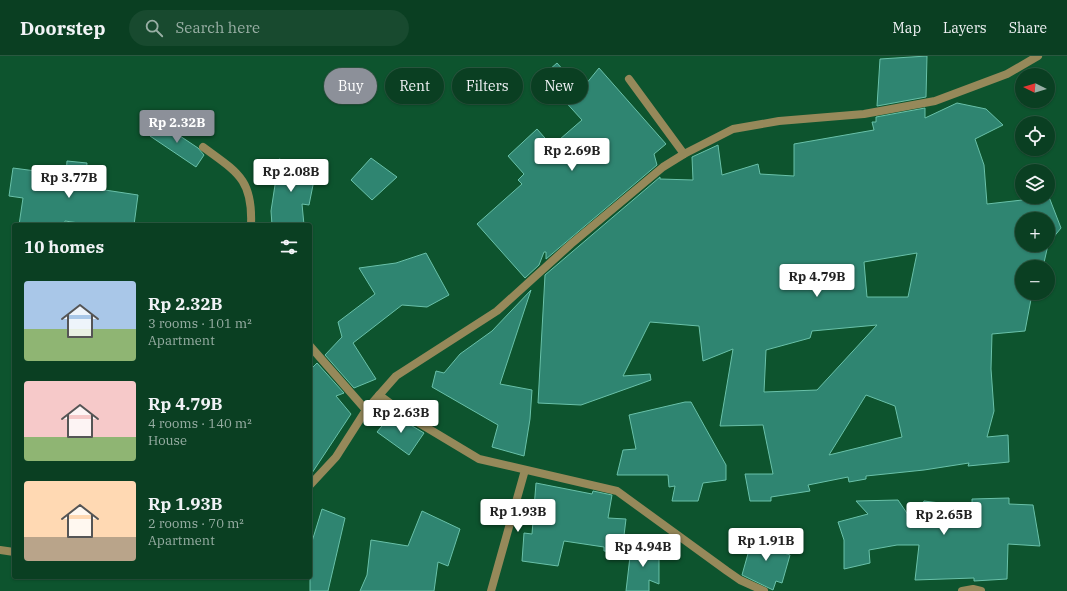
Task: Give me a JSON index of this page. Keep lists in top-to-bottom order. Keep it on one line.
{"north":"left","page":{"header":"Doorstep","search":"Search here","nav":["Map","Layers","Share"],"map_buttons":["+","−"],"chip":["Buy","Rent","Filters","New"],"price":["Rp 2.32B","Rp 2.69B","Rp 2.08B","Rp 3.77B","Rp 4.79B","Rp 2.63B","Rp 1.93B","Rp 2.65B","Rp 1.91B","Rp 4.94B"],"heading":"10 homes","list":[{"name":"Rp 2.32B","note":"3 rooms · 101 m² · Apartment"},{"name":"Rp 4.79B","note":"4 rooms · 140 m² · House"},{"name":"Rp 1.93B","note":"2 rooms · 70 m² · Apartment"}]}}
